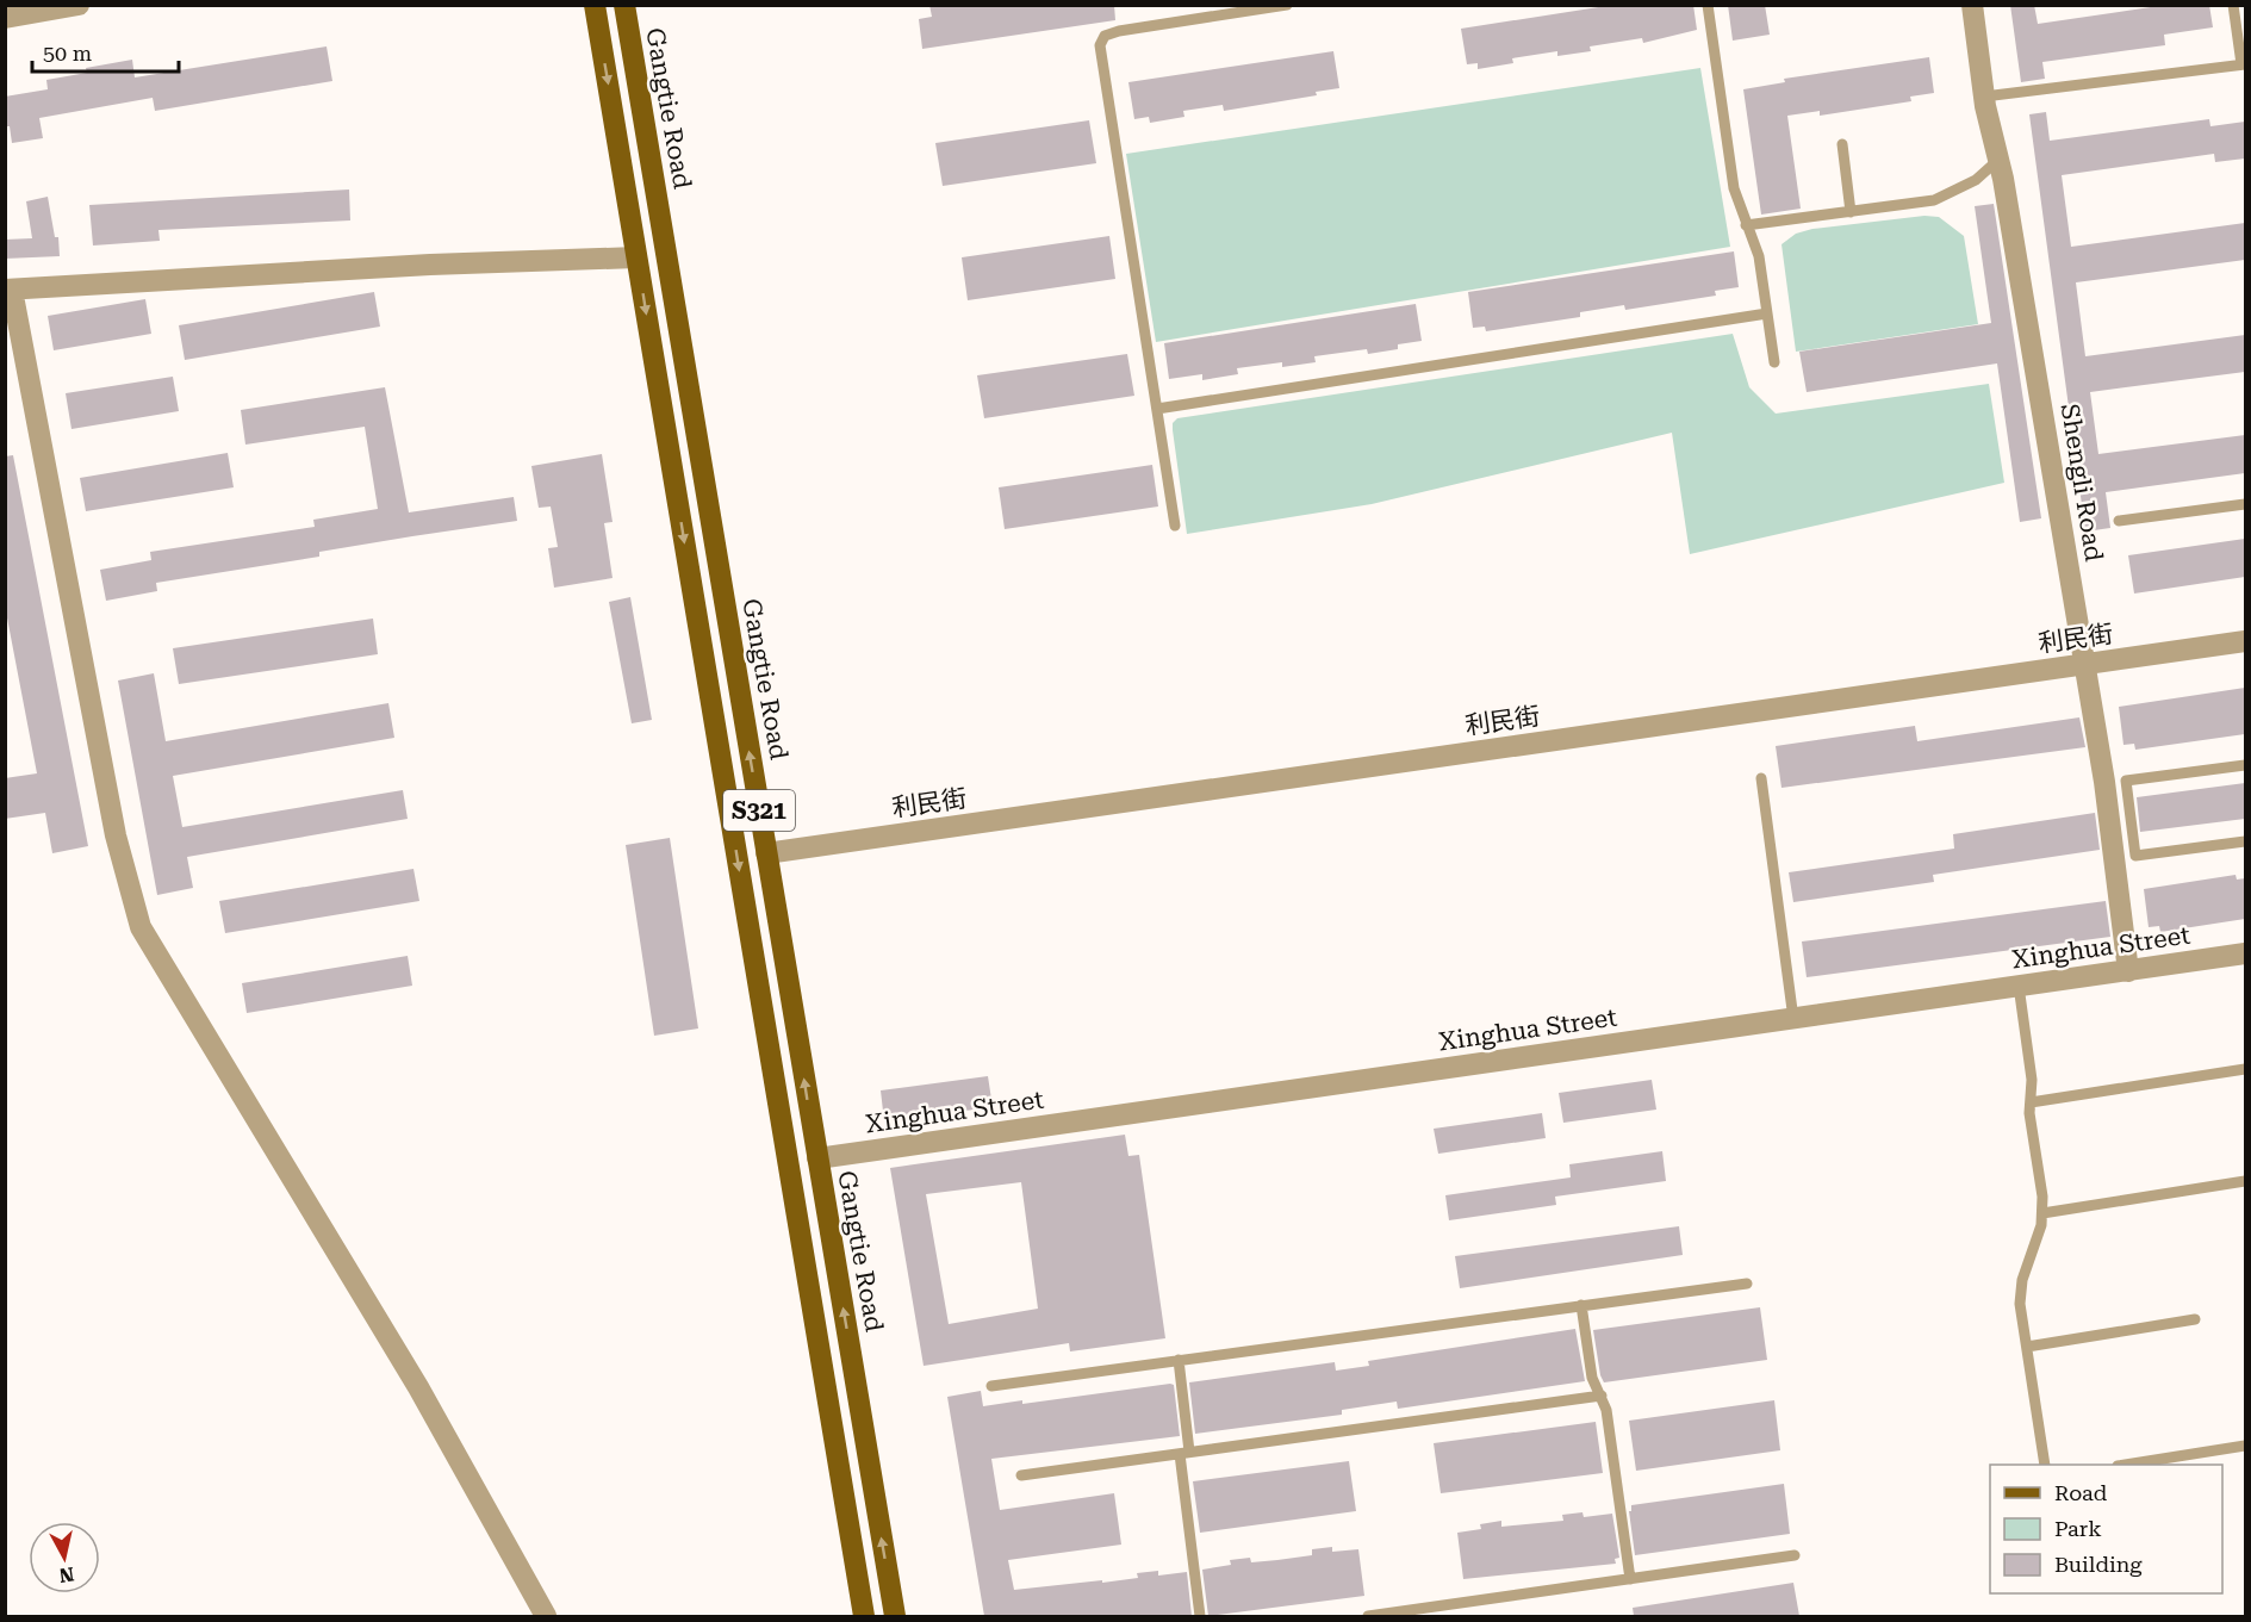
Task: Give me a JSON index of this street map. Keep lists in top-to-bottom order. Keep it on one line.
{"streets":{"main road":["Gangtie Road","S321"],"street":["Shengli Road","利民街","Xinghua Street"]},"crossings":[["Gangtie Road","利民街"],["Gangtie Road","Xinghua Street"],["Shengli Road","利民街"],["Shengli Road","Xinghua Street"]],"legend":["Road","Park","Building"],"scale_bar":"50 m","north":"bottom"}
